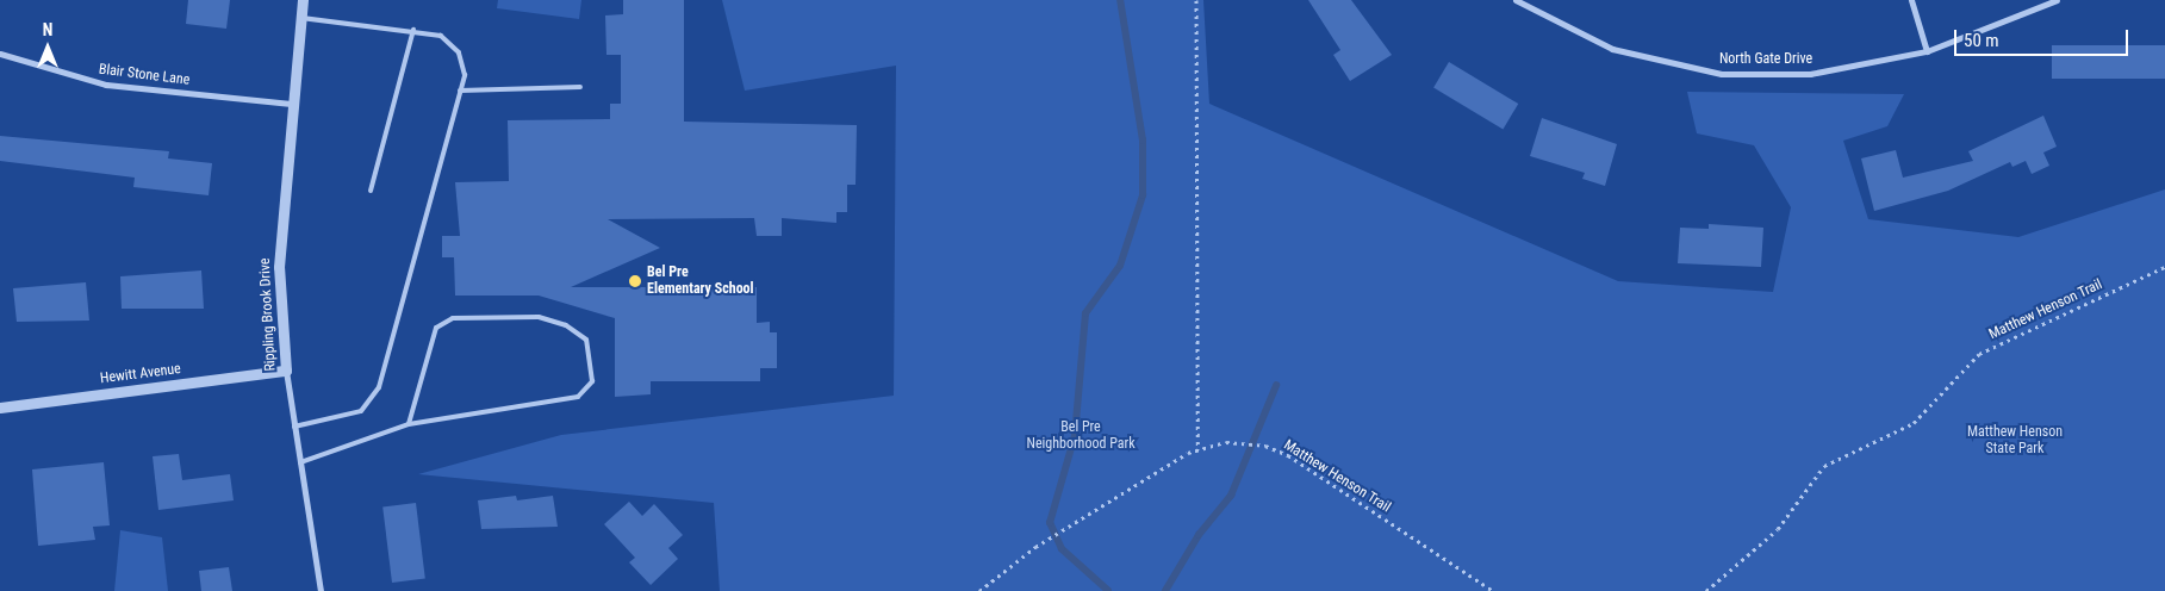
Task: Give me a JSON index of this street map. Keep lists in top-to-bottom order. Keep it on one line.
{"streets":{"street":["North Gate Drive","Blair Stone Lane","Rippling Brook Drive","Hewitt Avenue"],"path":["Matthew Henson Trail"]},"crossings":[["Blair Stone Lane","Rippling Brook Drive"],["Rippling Brook Drive","Hewitt Avenue"]],"parks":["Bel Pre Neighborhood Park","Matthew Henson State Park"],"places":["Bel Pre Elementary School"],"scale_bar":"50 m","north":"top"}
